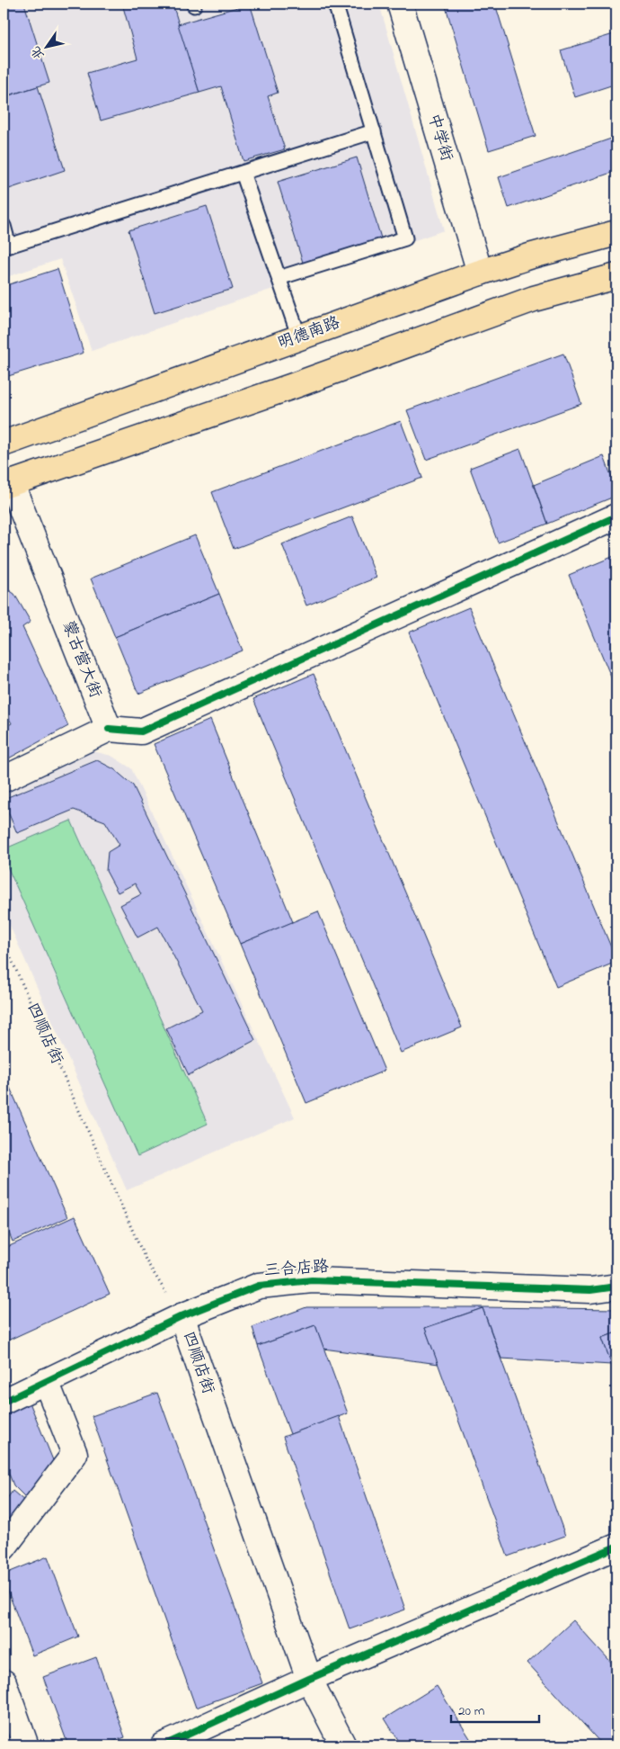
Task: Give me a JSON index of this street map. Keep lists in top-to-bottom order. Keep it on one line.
{"streets":{"main road":["明德南路"],"street":["中学街","蒙古营大街","四顺店街","三合店路"]},"crossings":[["中学街","明德南路"],["四顺店街","三合店路"]],"scale_bar":"20 m","north":"bottom left"}
